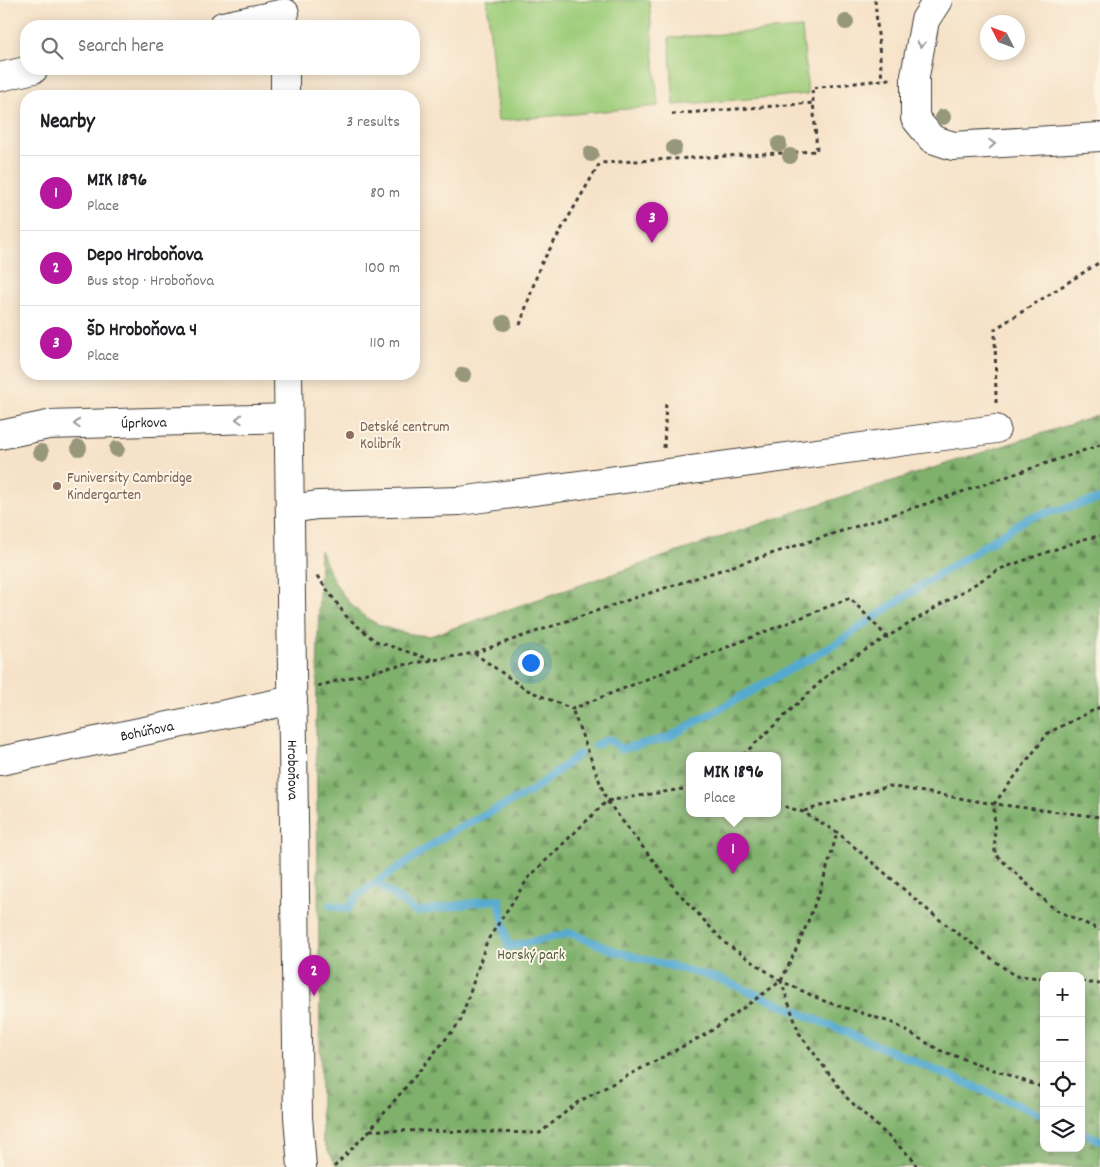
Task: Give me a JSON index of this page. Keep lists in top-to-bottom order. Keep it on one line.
{"streets":{"street":["Úprkova","Bohúňova","Hroboňova"]},"crossings":[["Úprkova","Hroboňova"],["Bohúňova","Hroboňova"]],"one_way":["Úprkova"],"parks":["Horský park"],"places":["Detské centrum Kolibrík","Funiversity Cambridge Kindergarten"],"north":"top left","page":{"search":"Search here","heading":["Nearby","3 results"],"list":[{"mark":"1","name":"MIK 1896","note":"Place","value":"80 m"},{"mark":"2","name":"Depo Hroboňova","note":"Bus stop · Hroboňova","value":"100 m"},{"mark":"3","name":"ŠD Hroboňova 4","note":"Place","value":"110 m"}],"pins":["3","1","2"],"popup":["MIK 1896","Place"],"map_buttons":["+","−"]}}
